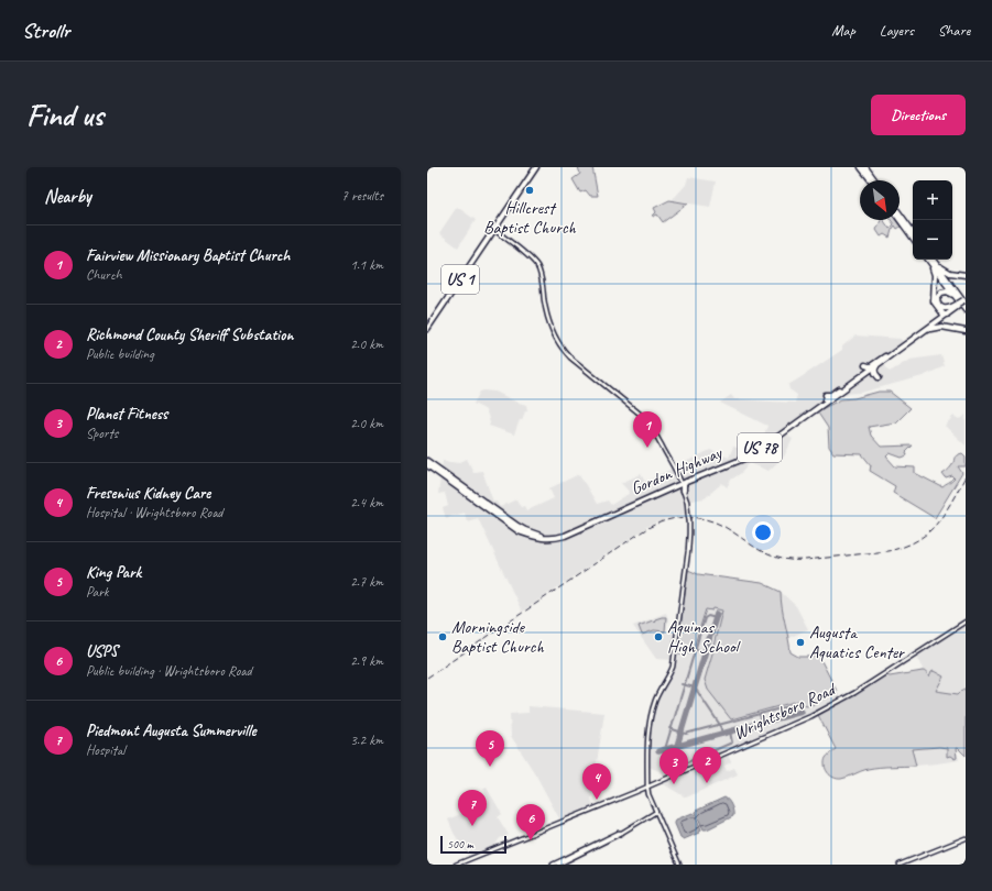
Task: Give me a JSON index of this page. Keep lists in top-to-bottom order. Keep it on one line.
{"streets":{"highway":["US 1","US 78","Gordon Highway"],"main road":["Wrightsboro Road"]},"places":["Hillcrest Baptist Church","Morningside Baptist Church","Aquinas High School","Augusta Aquatics Center"],"scale_bar":"500 m","north":"bottom right","page":{"header":"Strollr","nav":["Map","Layers","Share"],"buttons":"Directions","title":"Find us","heading":["Nearby","7 results"],"map_buttons":["+","−"],"list":[{"mark":"1","name":"Fairview Missionary Baptist Church","note":"Church","value":"1.1 km"},{"mark":"2","name":"Richmond County Sheriff Substation","note":"Public building","value":"2.0 km"},{"mark":"3","name":"Planet Fitness","note":"Sports","value":"2.0 km"},{"mark":"4","name":"Fresenius Kidney Care","note":"Hospital · Wrightsboro Road","value":"2.4 km"},{"mark":"5","name":"King Park","note":"Park","value":"2.7 km"},{"mark":"6","name":"USPS","note":"Public building · Wrightsboro Road","value":"2.9 km"},{"mark":"7","name":"Piedmont Augusta Summerville","note":"Hospital","value":"3.2 km"}],"pins":["1","5","2","3","4","7","6"],"scale":"500 m"}}
